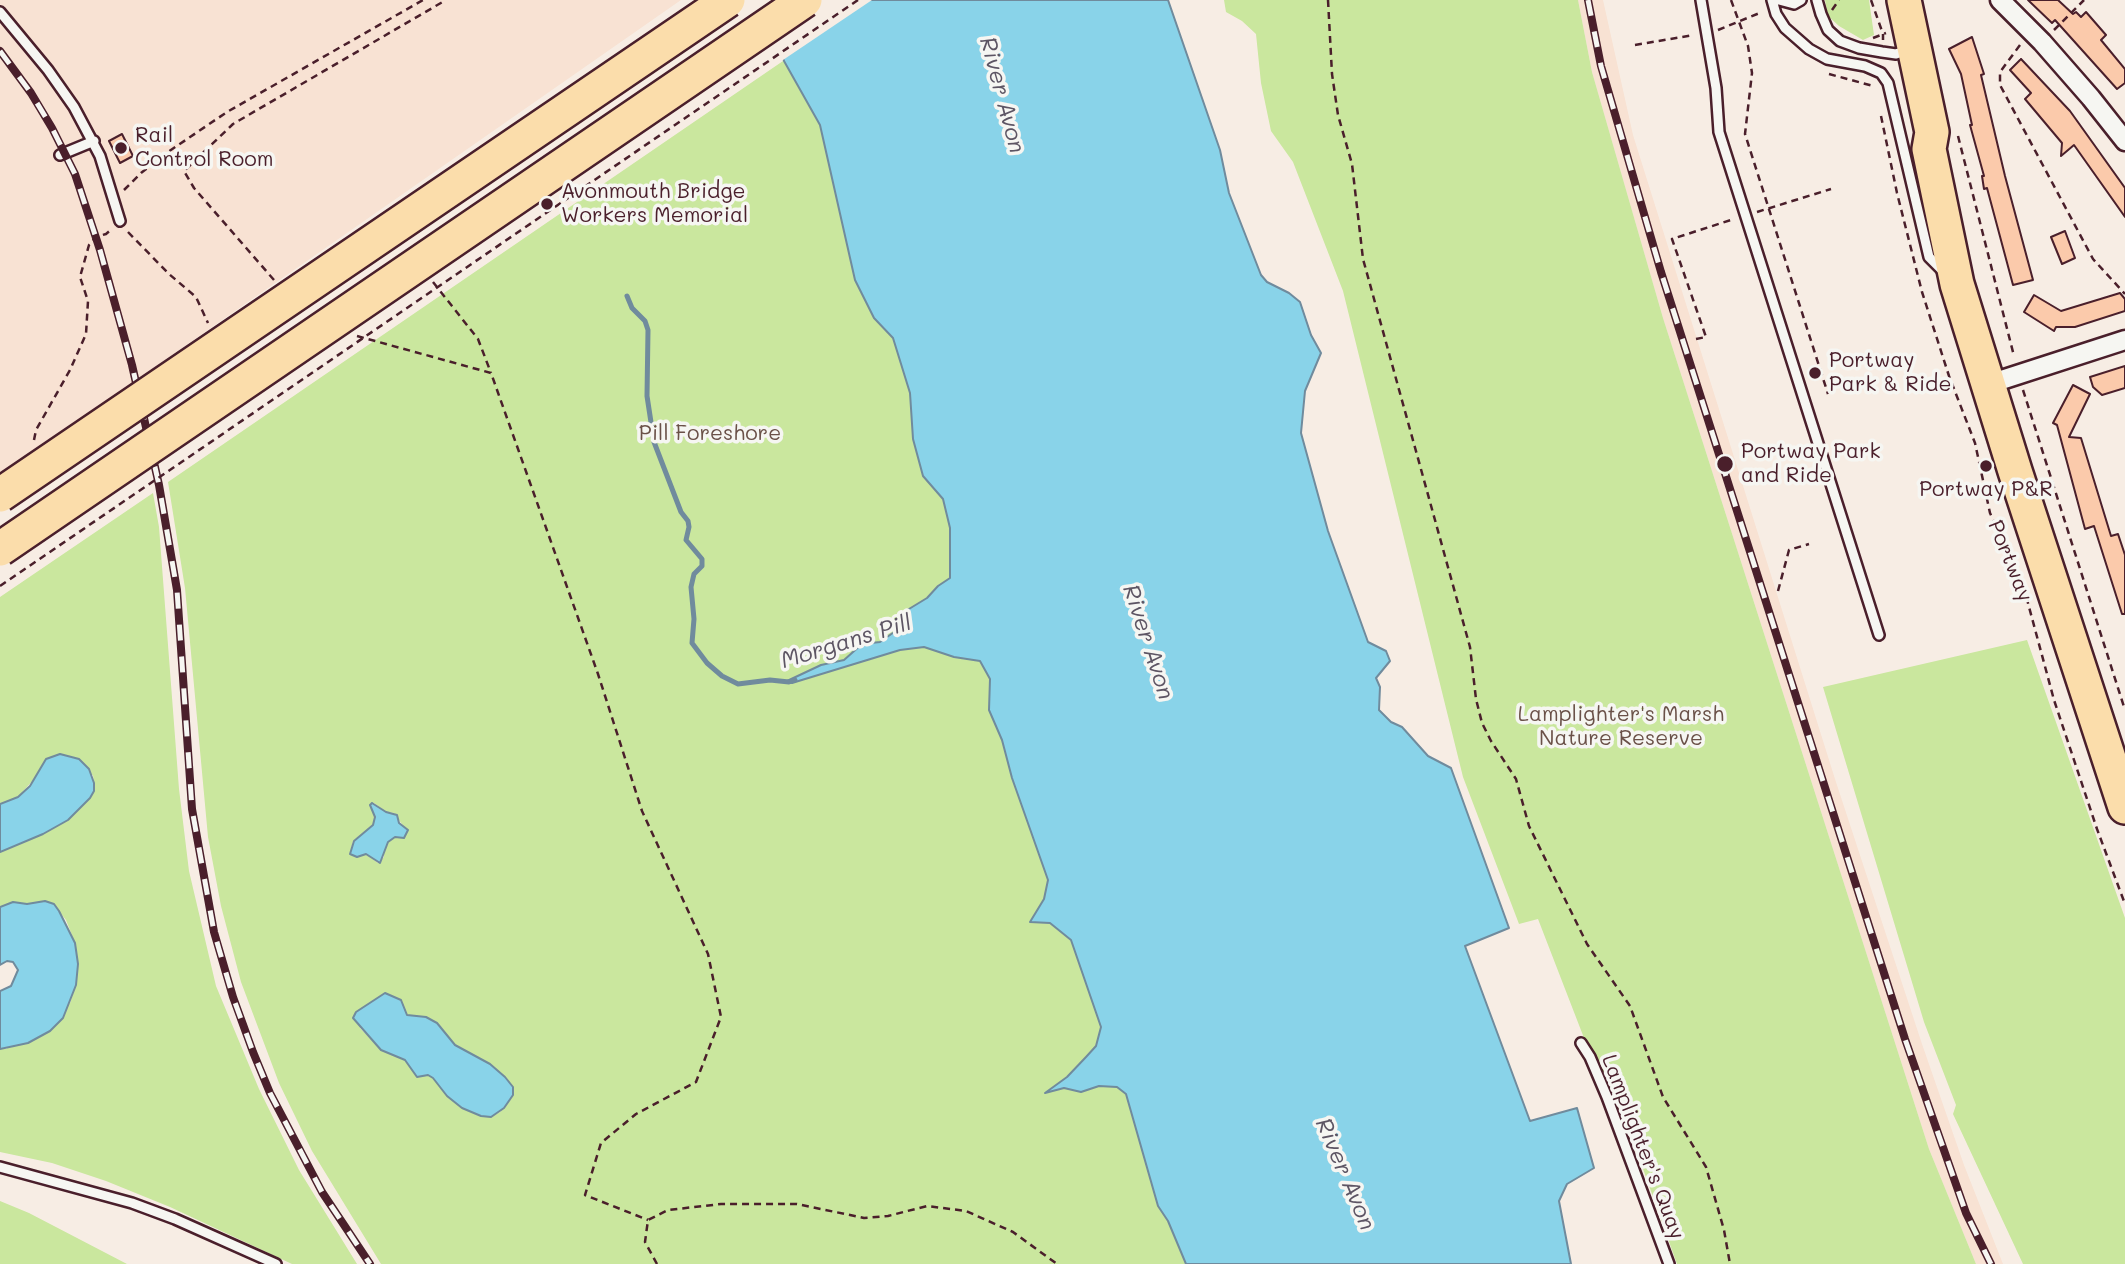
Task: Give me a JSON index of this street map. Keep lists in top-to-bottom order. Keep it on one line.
{"streets":{"highway":["Portway"],"lane":["Lamplighter's Quay"]},"water":["River Avon","Morgans Pill"],"parks":["Pill Foreshore","Lamplighter's Marsh Nature Reserve"],"places":["Rail Control Room","Avonmouth Bridge Workers Memorial","Portway Park & Ride","Portway Park and Ride","Portway P&R"]}
